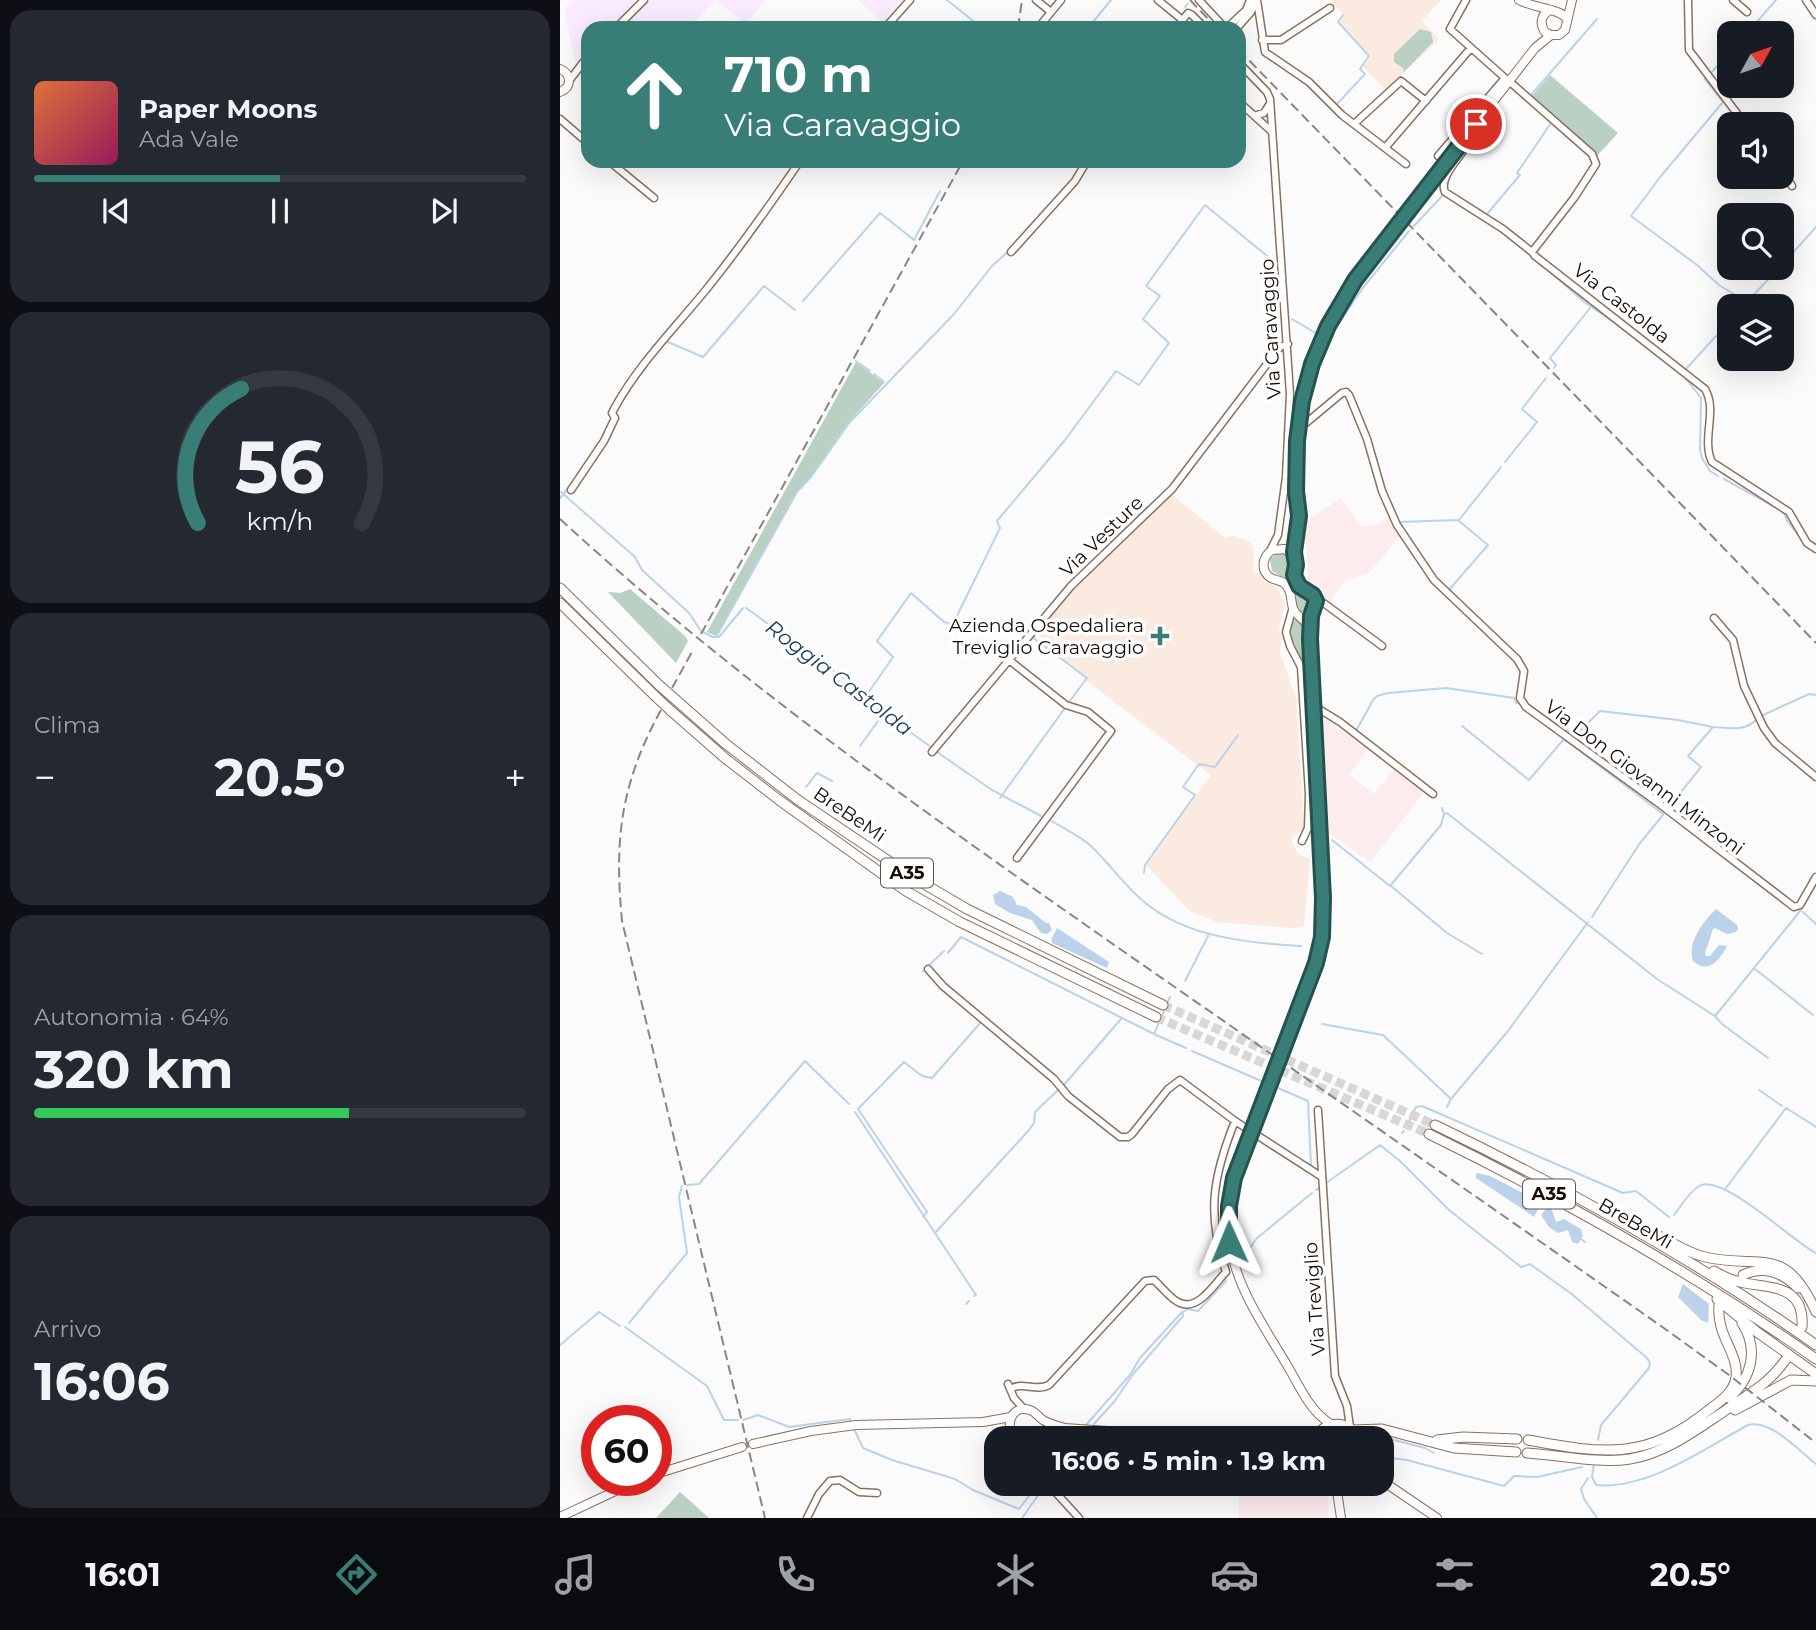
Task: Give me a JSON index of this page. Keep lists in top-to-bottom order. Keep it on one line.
{"streets":{"highway":["BreBeMi","A35"],"main road":["Via Caravaggio"],"street":["Via Castolda","Via Vesture","Via Don Giovanni Minzoni","Via Treviglio"]},"crossings":[["Via Caravaggio","Via Vesture"],["Via Caravaggio","Via Don Giovanni Minzoni"]],"water":["Roggia Castolda"],"places":{"health":["Azienda Ospedaliera Treviglio Caravaggio"]},"north":"top right","page":{"turn":["710 m","Via Caravaggio"],"song":["Paper Moons","Ada Vale"],"tile":["Clima",["Autonomia · 64%","320 km"],["Arrivo","16:06"]],"heat":["−","20.5°","+"],"limit":"60","trip":"16:06 · 5 min · 1.9 km","tabs":["16:01","20.5°"],"gauge":["56","km/h"]}}
